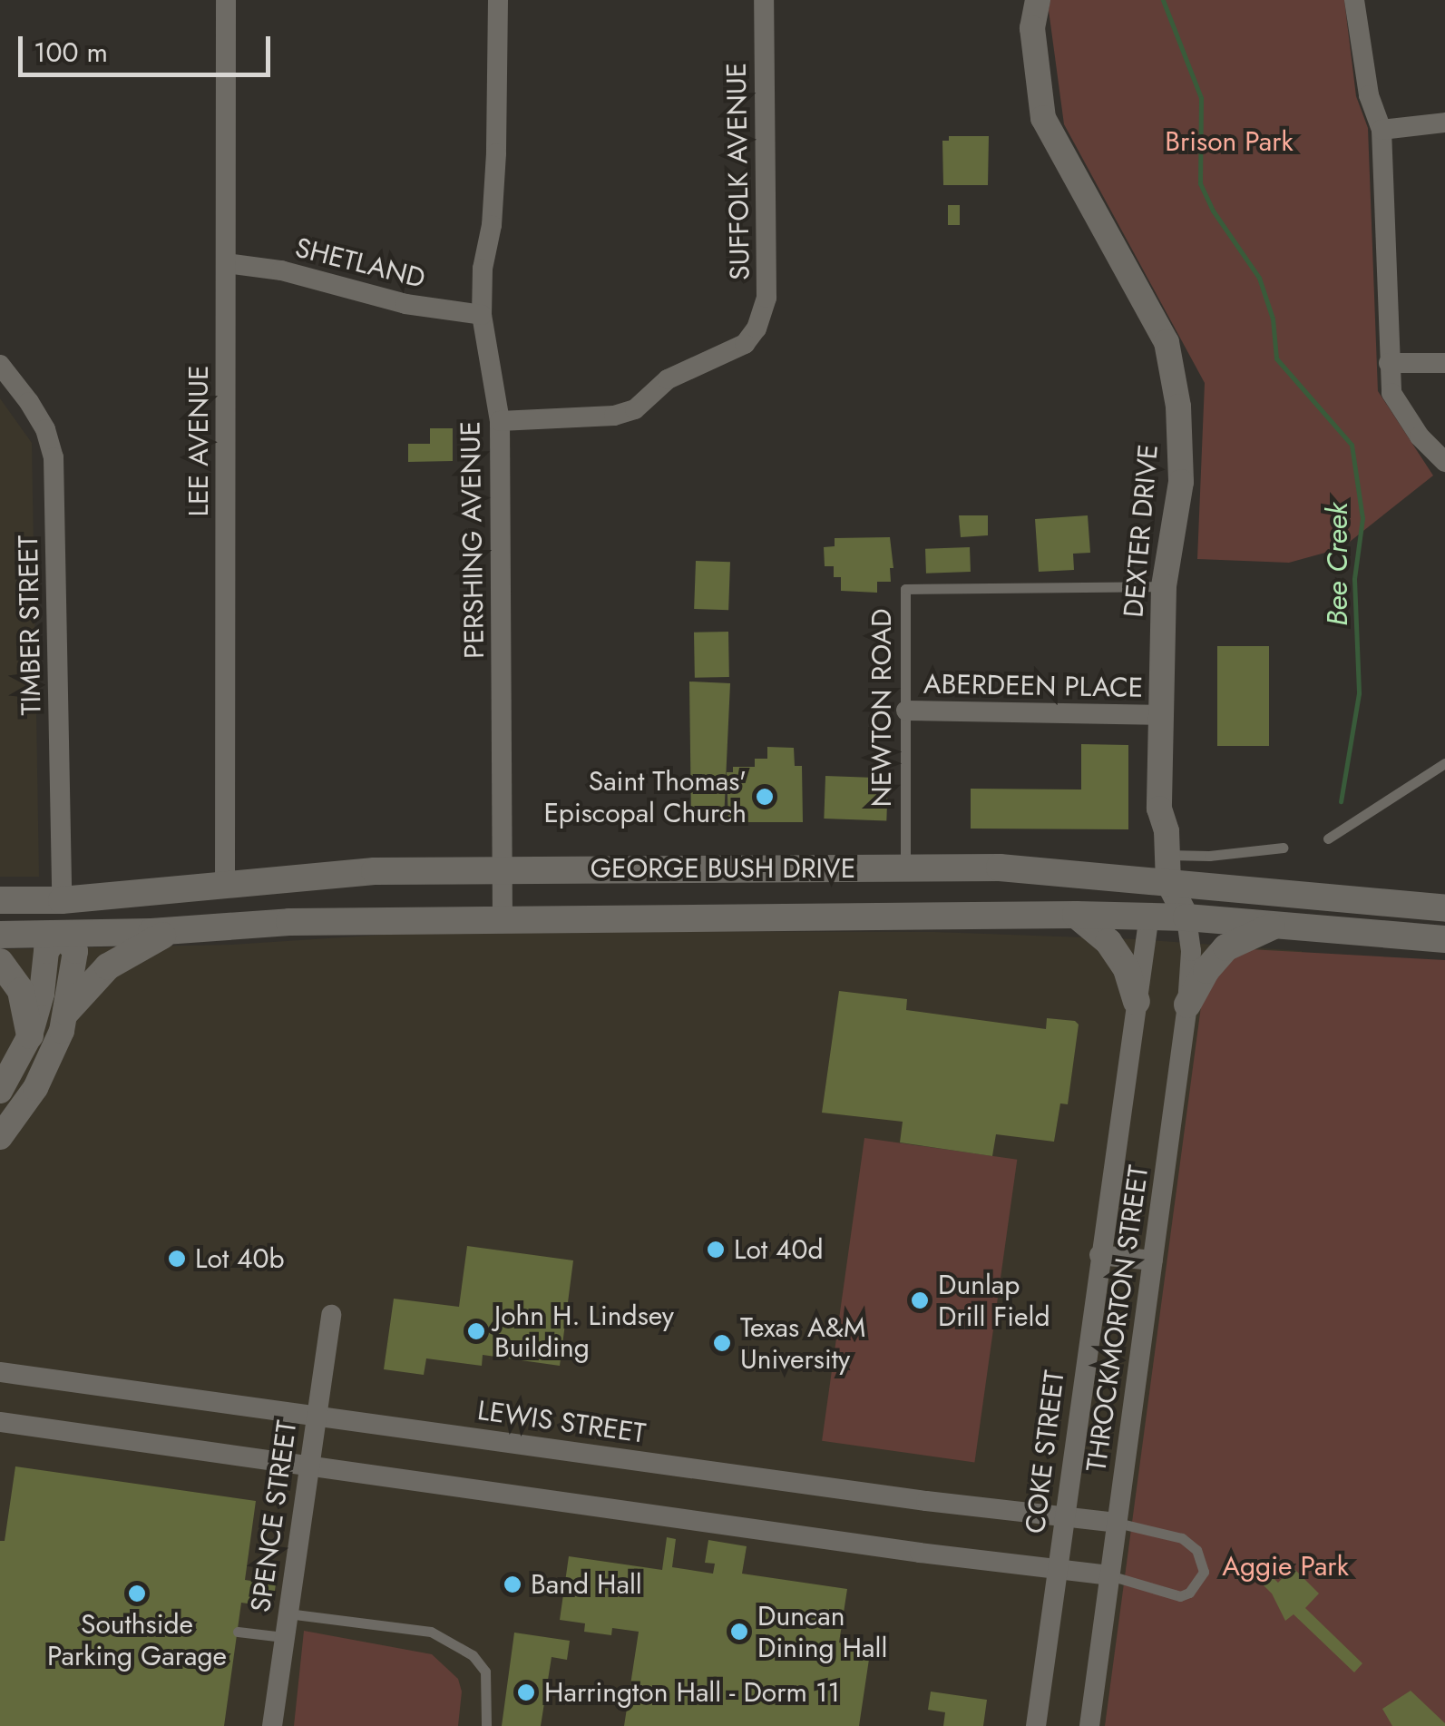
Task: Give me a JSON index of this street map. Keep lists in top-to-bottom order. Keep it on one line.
{"streets":{"main road":["GEORGE BUSH DRIVE"],"street":["SUFFOLK AVENUE","SHETLAND","LEE AVENUE","DEXTER DRIVE","PERSHING AVENUE","TIMBER STREET","ABERDEEN PLACE","THROCKMORTON STREET","LEWIS STREET","COKE STREET","SPENCE STREET"],"lane":["NEWTON ROAD"]},"crossings":[["SUFFOLK AVENUE","PERSHING AVENUE"],["SHETLAND","LEE AVENUE"],["SHETLAND","PERSHING AVENUE"],["LEE AVENUE","GEORGE BUSH DRIVE"],["DEXTER DRIVE","ABERDEEN PLACE"],["DEXTER DRIVE","NEWTON ROAD"],["DEXTER DRIVE","GEORGE BUSH DRIVE"],["DEXTER DRIVE","THROCKMORTON STREET"],["PERSHING AVENUE","GEORGE BUSH DRIVE"],["TIMBER STREET","GEORGE BUSH DRIVE"],["ABERDEEN PLACE","NEWTON ROAD"],["NEWTON ROAD","GEORGE BUSH DRIVE"],["GEORGE BUSH DRIVE","THROCKMORTON STREET"],["GEORGE BUSH DRIVE","COKE STREET"],["THROCKMORTON STREET","LEWIS STREET"],["LEWIS STREET","COKE STREET"],["LEWIS STREET","SPENCE STREET"]],"water":["Bee Creek"],"parks":["Brison Park","Aggie Park"],"places":["Saint Thomas' Episcopal Church","Lot 40d","Lot 40b","Dunlap Drill Field","John H. Lindsey Building","Texas A&M University","Band Hall","Southside Parking Garage","Duncan Dining Hall","Harrington Hall - Dorm 11"],"scale_bar":"100 m"}
